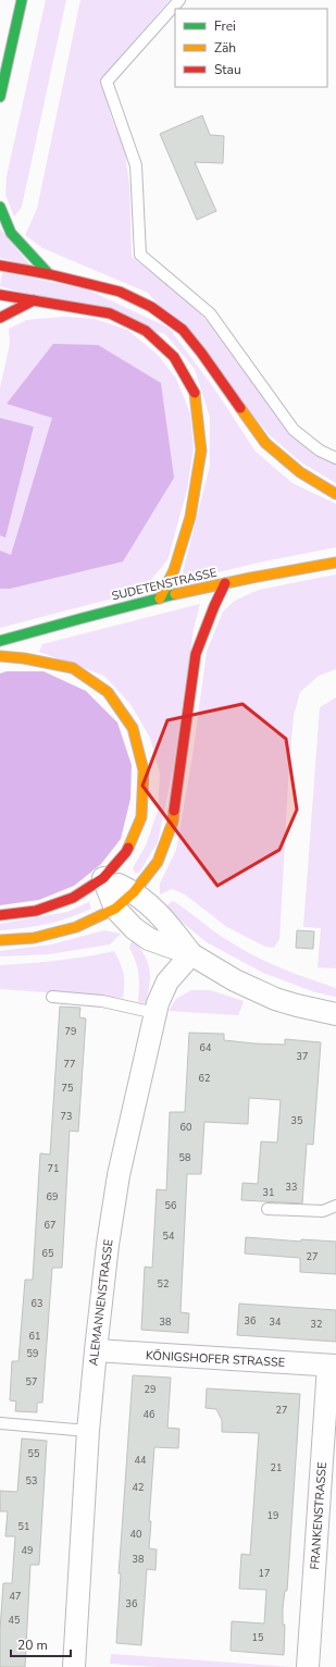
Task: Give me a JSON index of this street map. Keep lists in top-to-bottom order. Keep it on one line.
{"streets":{"main road":["SUDETENSTRASSE"],"street":["ALEMANNENSTRASSE","KÖNIGSHOFER STRASSE","FRANKENSTRASSE"]},"crossings":[["ALEMANNENSTRASSE","KÖNIGSHOFER STRASSE"],["KÖNIGSHOFER STRASSE","FRANKENSTRASSE"]],"house_numbers":["79","64","37","77","62","75","73","35","60","58","71","33","31","69","56","67","54","65","27","52","63","36","38","34","32","61","59","57","29","27","46","55","44","21","53","42","19","51","40","49","38","17","47","36","45","15"],"legend":["Frei","Zäh","Stau"],"scale_bar":"20 m"}
